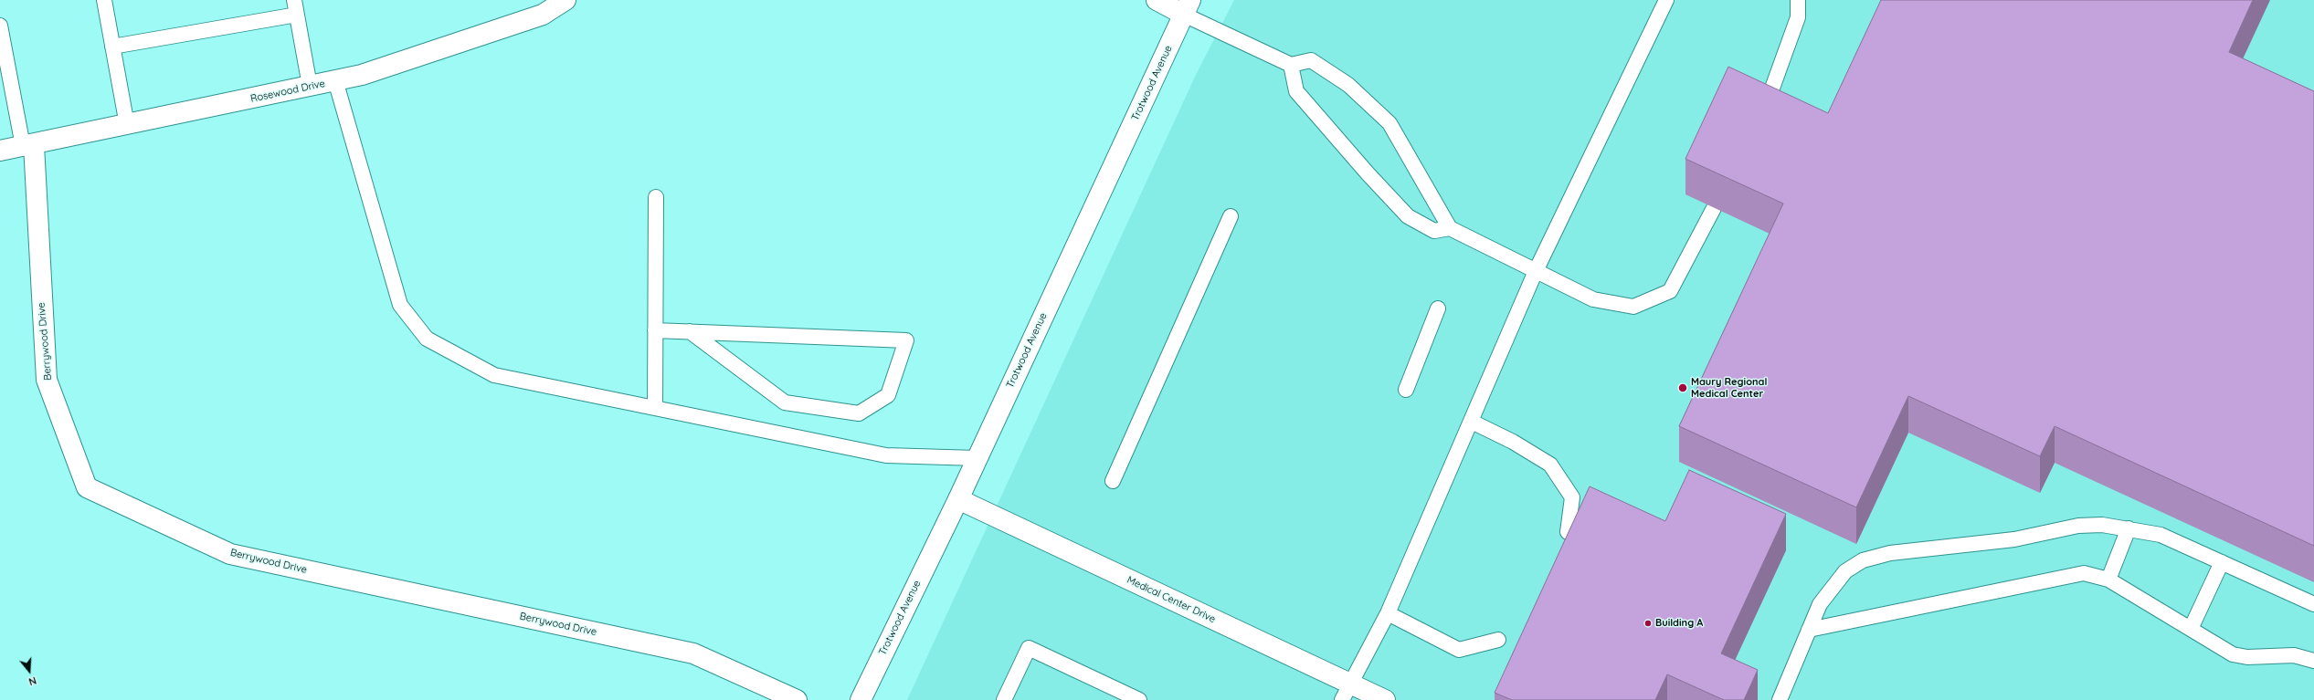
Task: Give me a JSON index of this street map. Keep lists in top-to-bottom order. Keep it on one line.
{"streets":{"street":["Trotwood Avenue","Rosewood Drive","Berrywood Drive","Medical Center Drive"]},"crossings":[["Trotwood Avenue","Medical Center Drive"],["Rosewood Drive","Berrywood Drive"]],"places":["Maury Regional Medical Center","Building A"],"north":"bottom"}
